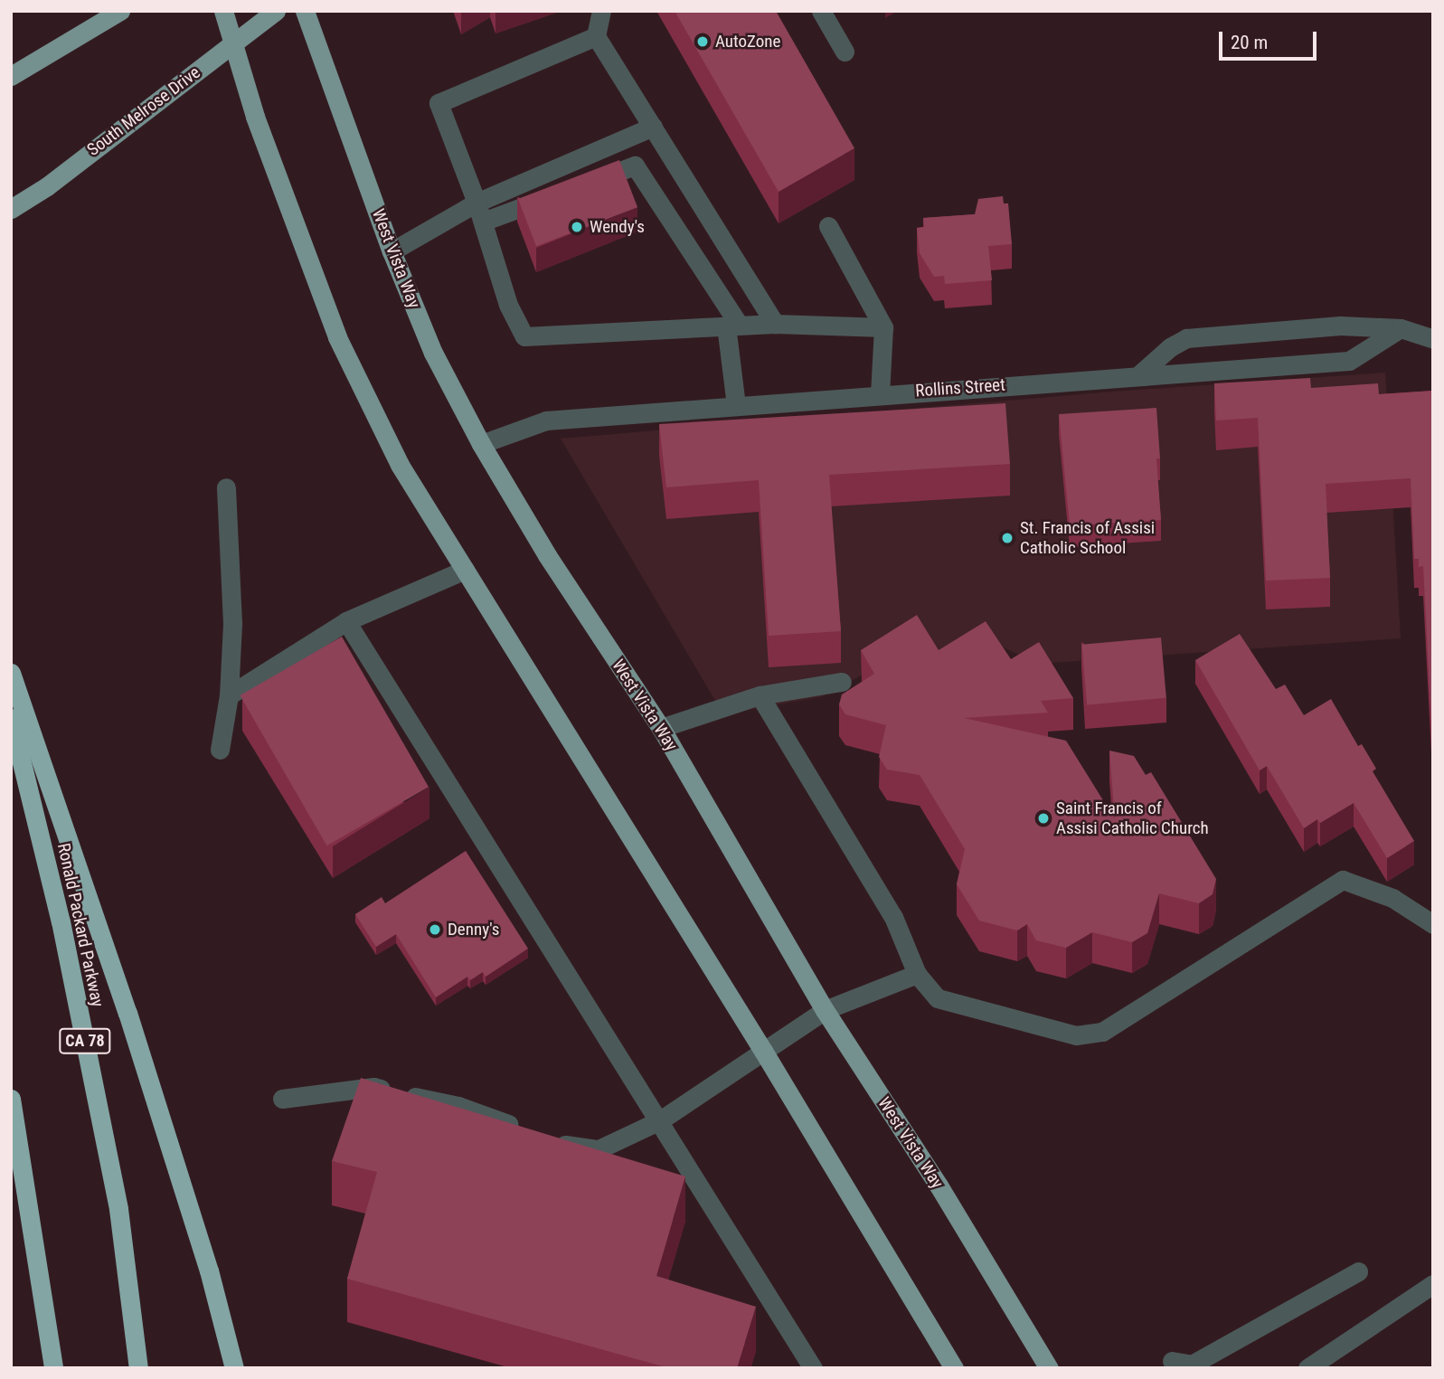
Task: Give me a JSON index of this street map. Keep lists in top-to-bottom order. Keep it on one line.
{"streets":{"highway":["Ronald Packard Parkway","CA 78"],"main road":["South Melrose Drive","West Vista Way"],"street":["Rollins Street"]},"crossings":[["West Vista Way","Rollins Street"]],"places":["AutoZone","Wendy's","St. Francis of Assisi Catholic School","Saint Francis of Assisi Catholic Church","Denny's"],"scale_bar":"20 m"}
